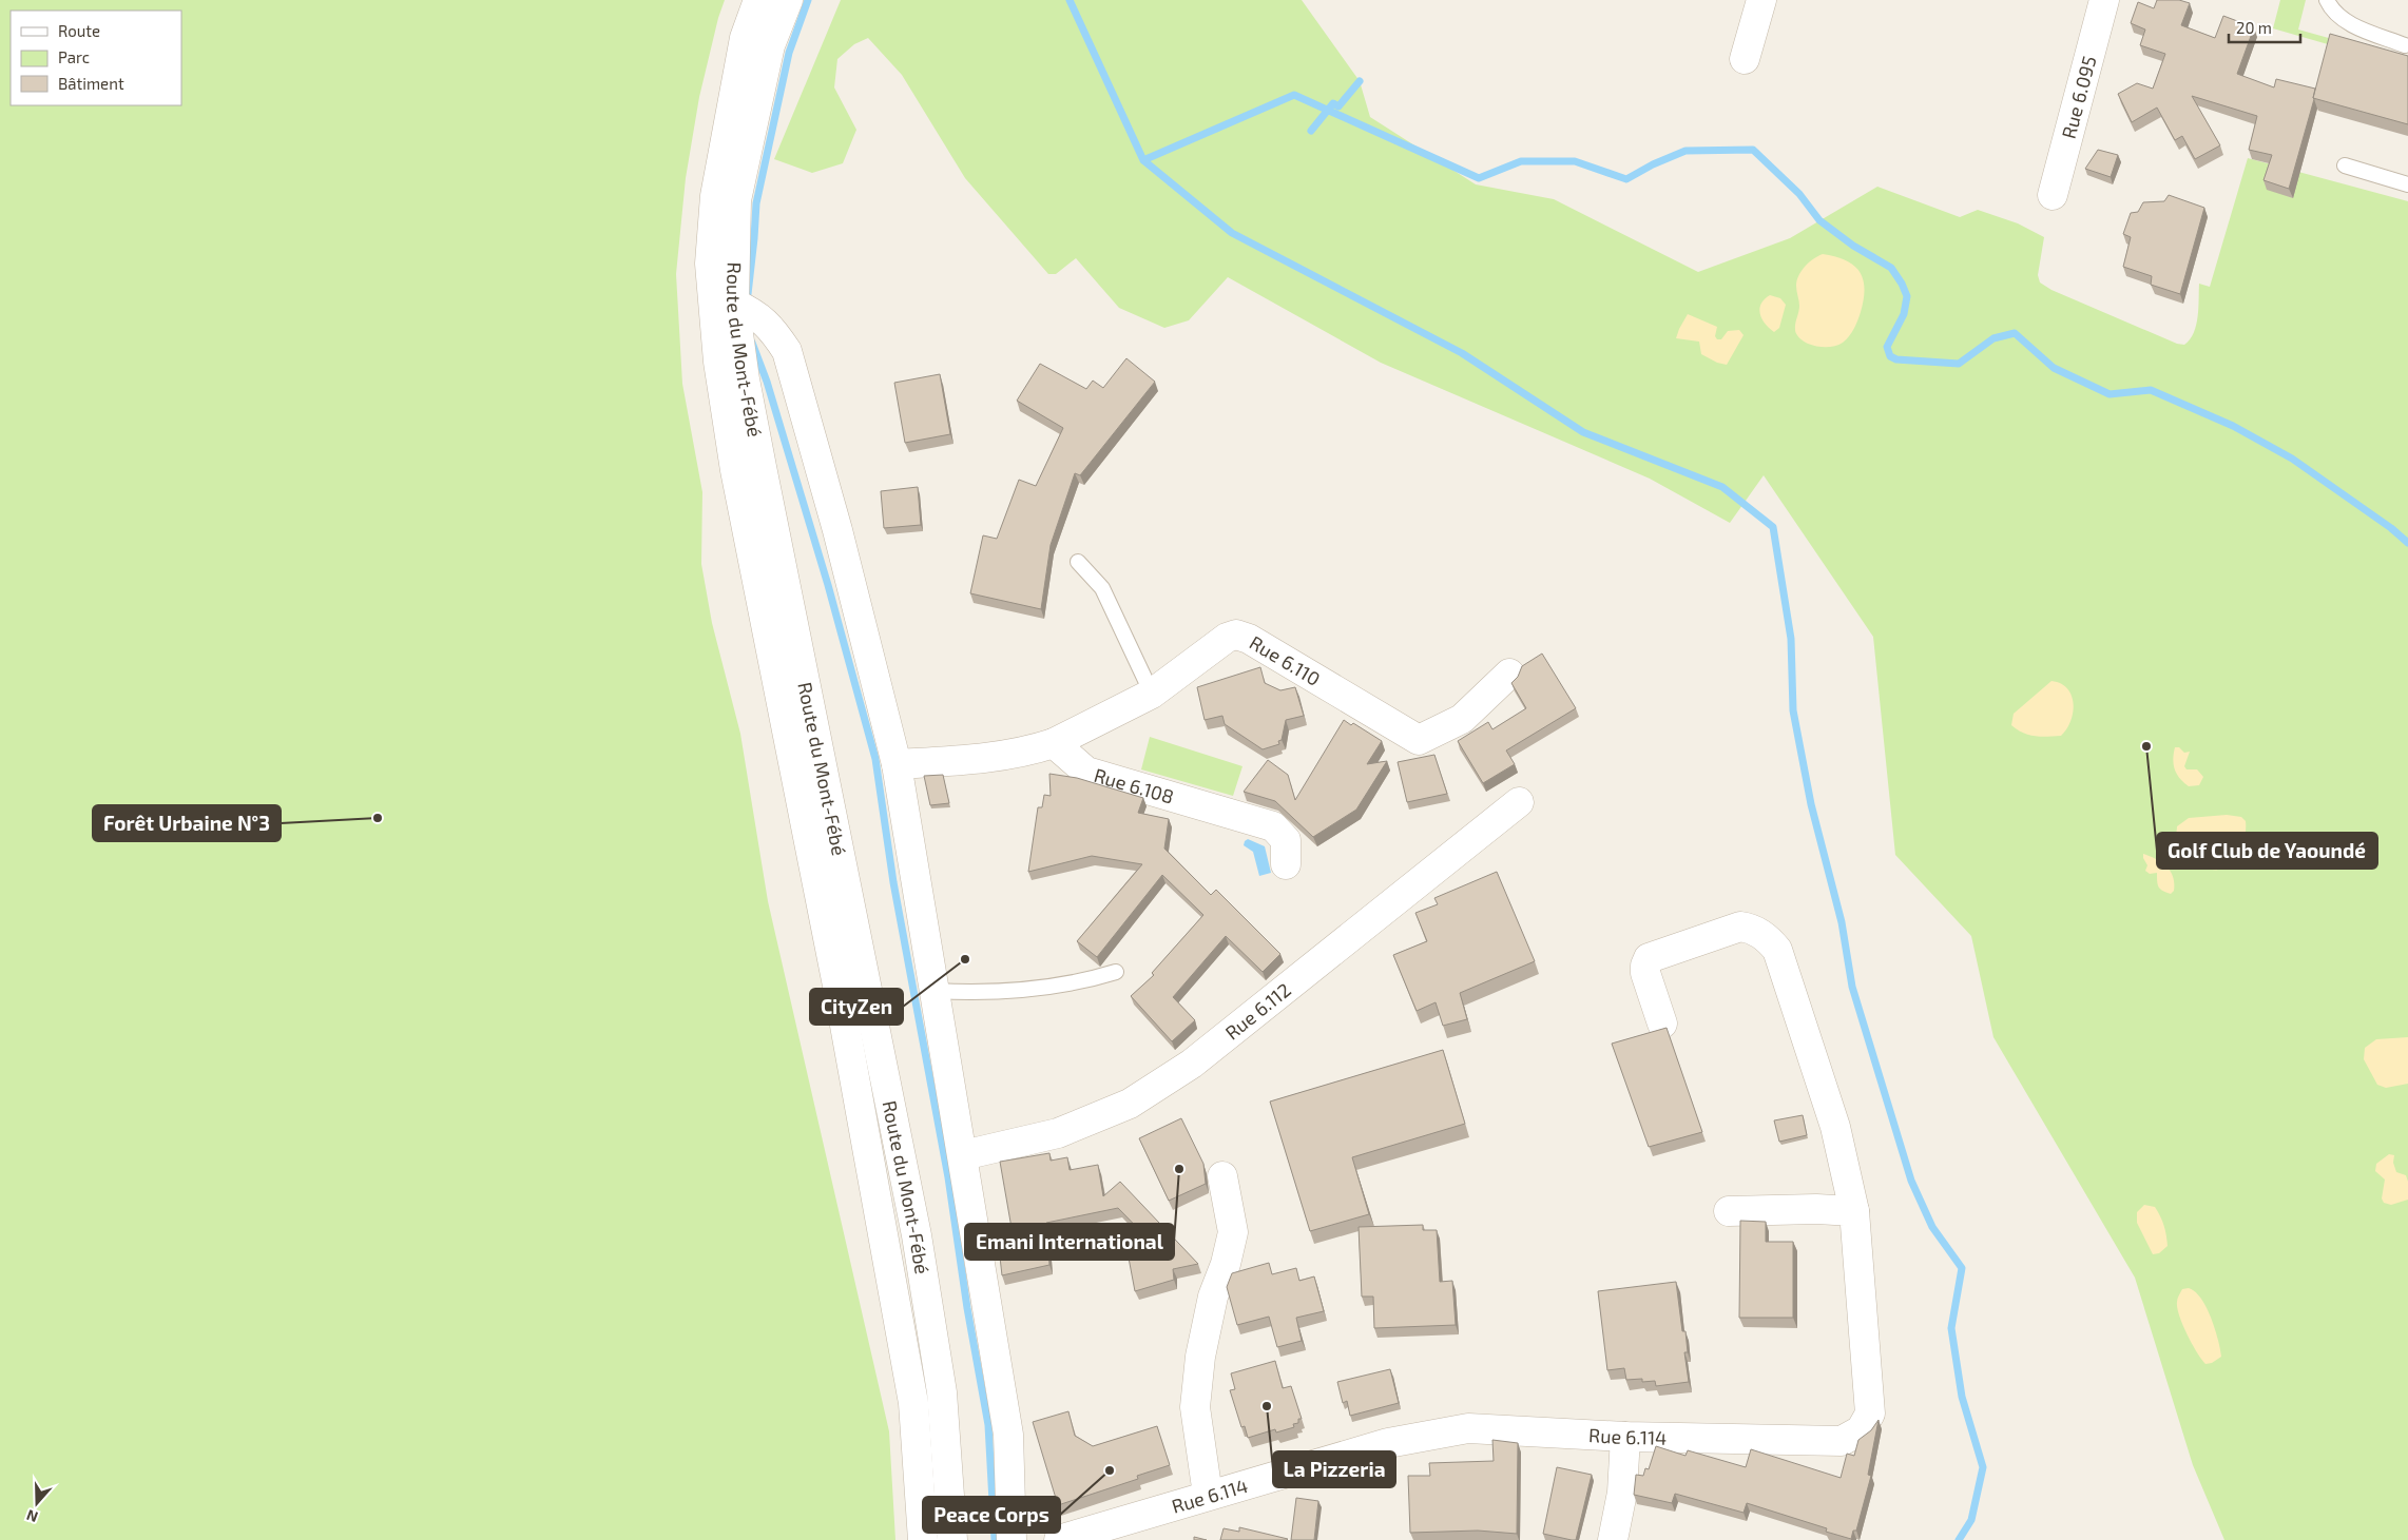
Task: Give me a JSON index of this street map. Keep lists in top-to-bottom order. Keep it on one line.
{"streets":{"street":["Rue 6.095","Route du Mont-Fébé","Rue 6.110","Rue 6.108","Rue 6.112","Rue 6.114"]},"crossings":[["Rue 6.110","Rue 6.108"]],"places":["Golf Club de Yaoundé","Forêt Urbaine N°3","CityZen","Emani International","La Pizzeria","Peace Corps"],"legend":["Route","Parc","Bâtiment"],"scale_bar":"20 m","north":"bottom"}
